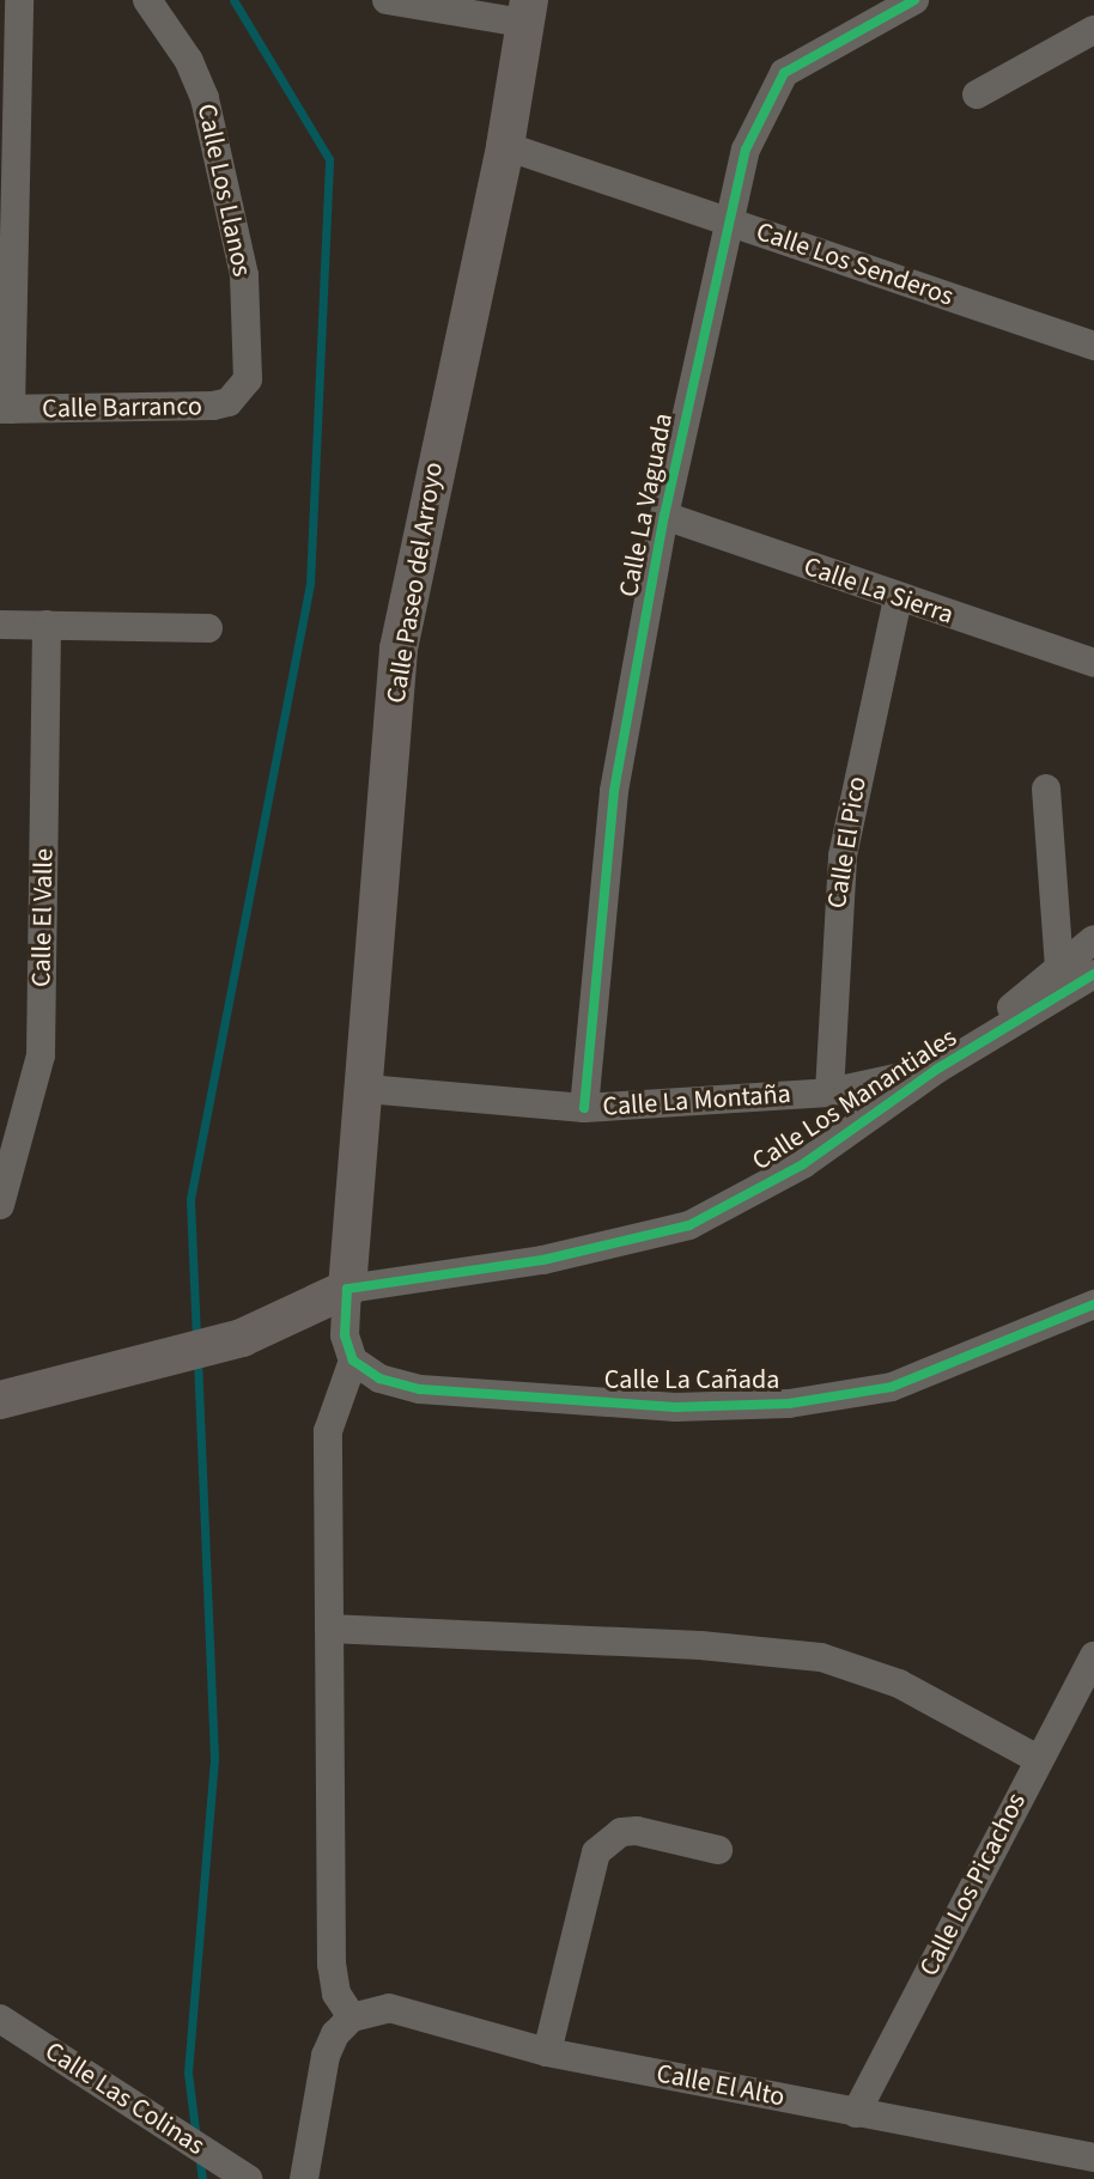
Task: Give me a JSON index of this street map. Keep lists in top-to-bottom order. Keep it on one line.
{"streets":{"main road":["Calle Paseo del Arroyo"],"street":["Calle Los Llanos","Calle Los Senderos","Calle Barranco","Calle La Vaguada","Calle La Sierra","Calle El Pico","Calle El Valle","Calle Los Manantiales","Calle La Montaña","Calle La Cañada","Calle Los Picachos","Calle El Alto","Calle Las Colinas"]},"crossings":[["Calle Los Llanos","Calle Barranco"],["Calle Los Senderos","Calle La Vaguada"],["Calle Los Senderos","Calle Paseo del Arroyo"],["Calle La Vaguada","Calle La Sierra"],["Calle La Vaguada","Calle La Montaña"],["Calle Paseo del Arroyo","Calle Los Manantiales"],["Calle Paseo del Arroyo","Calle La Montaña"],["Calle La Sierra","Calle El Pico"],["Calle El Pico","Calle La Montaña"],["Calle Los Manantiales","Calle La Montaña"],["Calle Los Picachos","Calle El Alto"]]}
